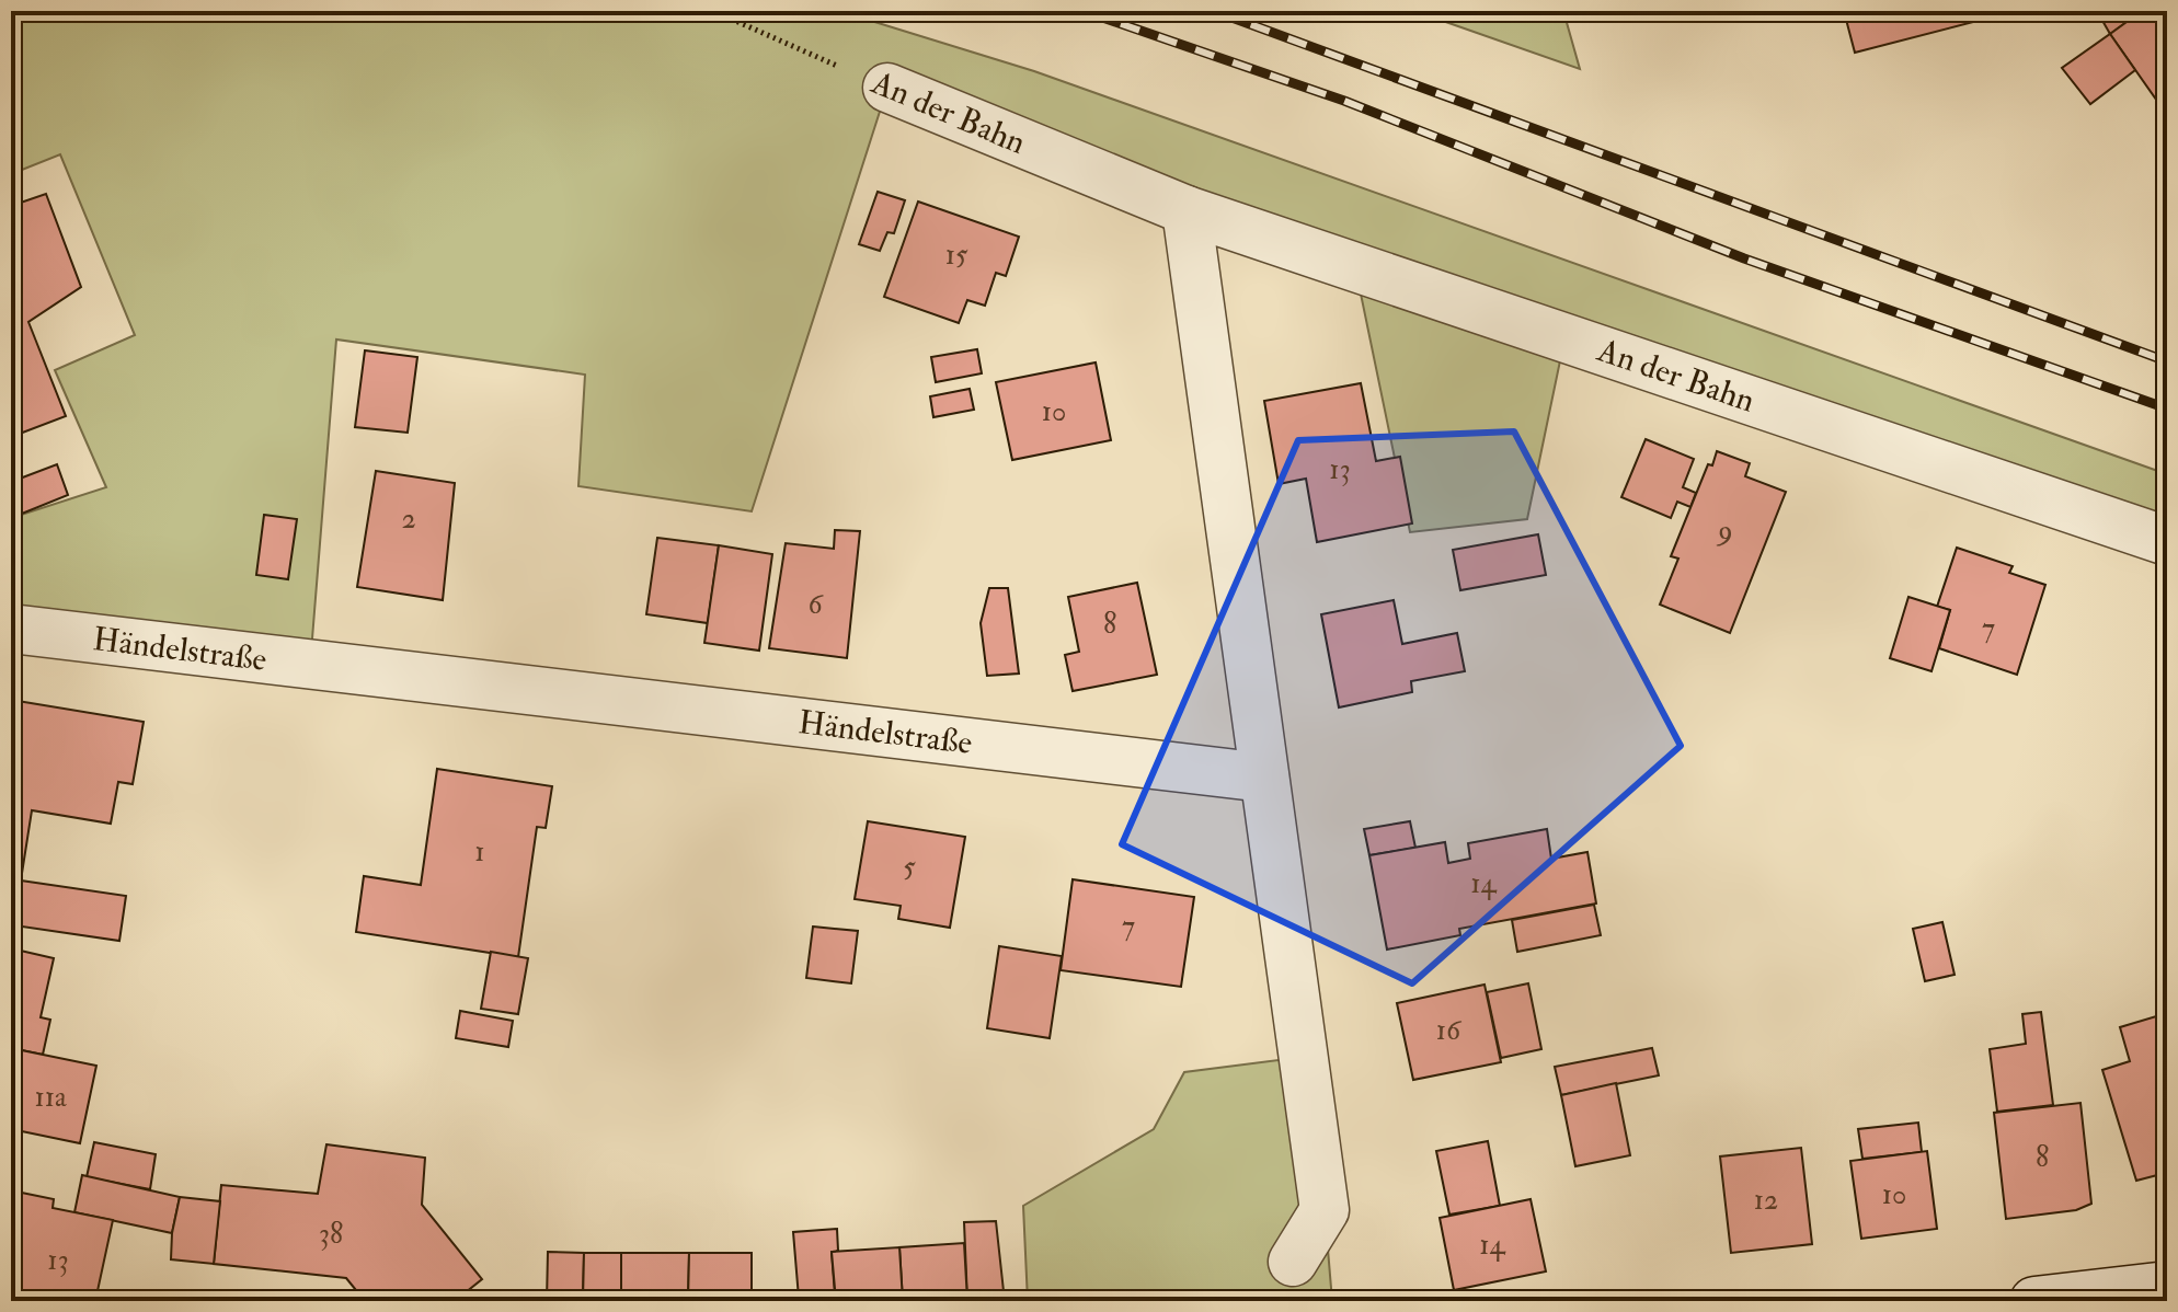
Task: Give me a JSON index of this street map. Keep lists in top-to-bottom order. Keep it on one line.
{"streets":{"street":["An der Bahn","Händelstraße"]},"house_numbers":["15","10","13","2","9","6","8","7","1","5","14","7","16","11a","8","10","12","38","14","13"]}
